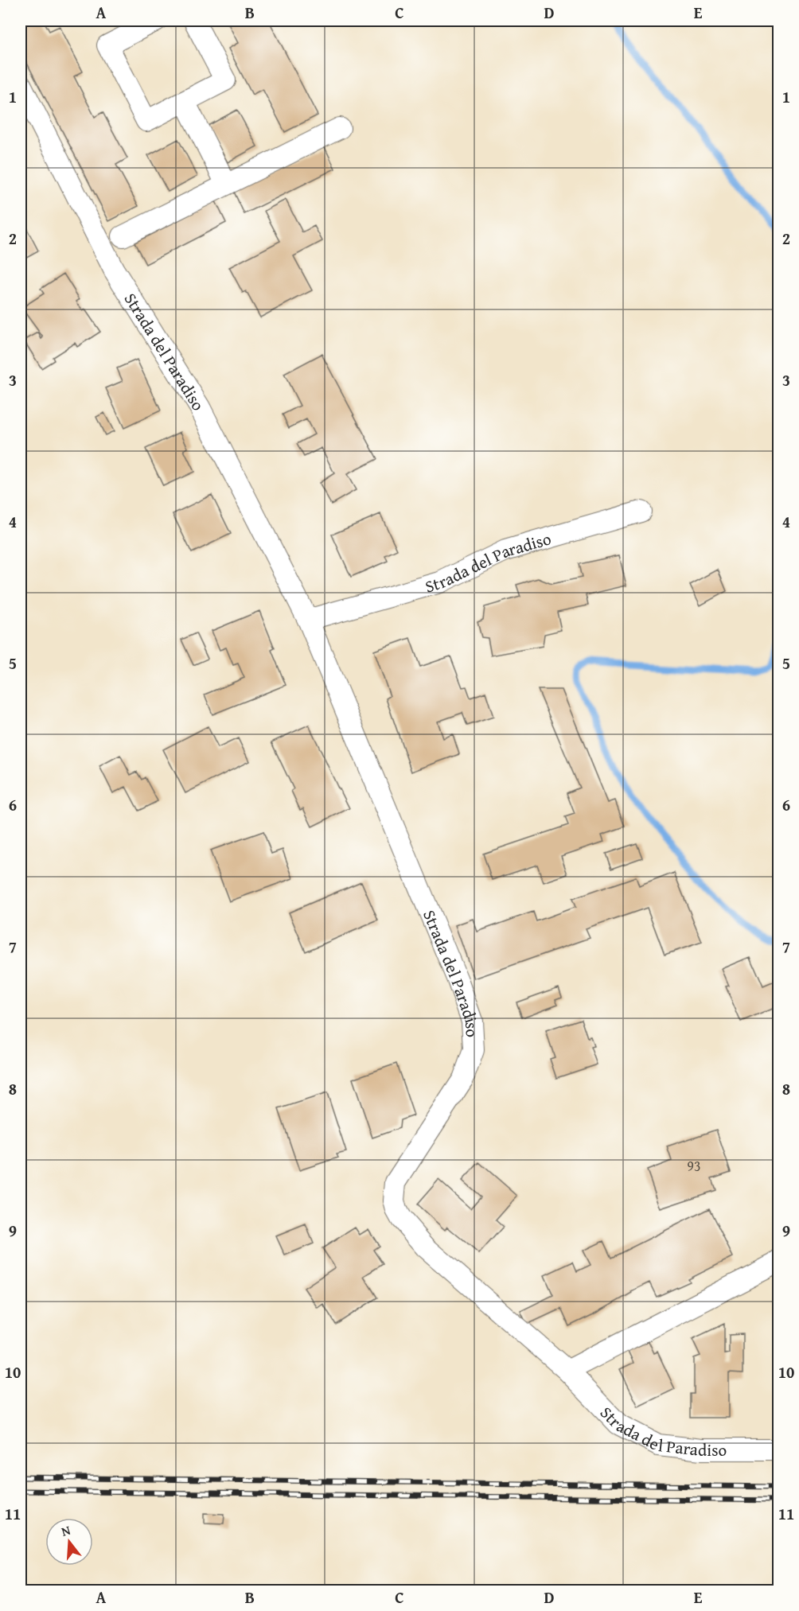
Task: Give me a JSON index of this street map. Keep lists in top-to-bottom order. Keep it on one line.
{"streets":{"street":["Strada del Paradiso"]},"house_numbers":["93"],"north":"top","grid":{"columns":["A","B","C","D","E"],"rows":["1","2","3","4","5","6","7","8","9","10","11"]}}
